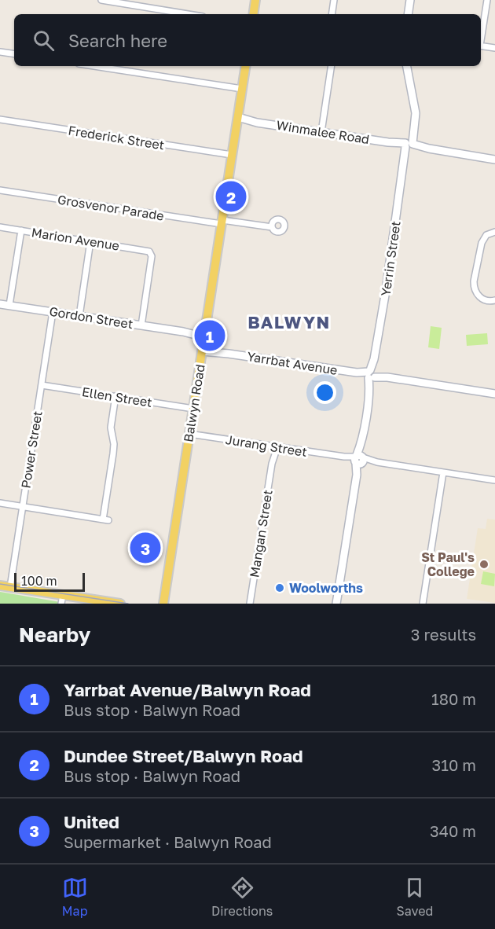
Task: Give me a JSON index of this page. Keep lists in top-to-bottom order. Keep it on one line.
{"streets":{"main road":["Balwyn Road"],"street":["Winmalee Road","Frederick Street","Grosvenor Parade","Marion Avenue","Yerrin Street","Gordon Street","Yarrbat Avenue","Ellen Street","Jurang Street","Power Street","Mangan Street"]},"crossings":[["Winmalee Road","Yerrin Street"],["Winmalee Road","Balwyn Road"],["Frederick Street","Balwyn Road"],["Grosvenor Parade","Balwyn Road"],["Marion Avenue","Gordon Street"],["Yerrin Street","Yarrbat Avenue"],["Yerrin Street","Jurang Street"],["Gordon Street","Balwyn Road"],["Gordon Street","Power Street"],["Yarrbat Avenue","Balwyn Road"],["Ellen Street","Balwyn Road"],["Ellen Street","Power Street"],["Balwyn Road","Jurang Street"],["Jurang Street","Mangan Street"]],"districts":["BALWYN"],"places":["St Paul's College","Woolworths"],"scale_bar":"100 m","page":{"search":"Search here","pins":["2","1","3"],"scale":"100 m","heading":["Nearby","3 results"],"list":[{"mark":"1","name":"Yarrbat Avenue/Balwyn Road","note":"Bus stop · Balwyn Road","value":"180 m"},{"mark":"2","name":"Dundee Street/Balwyn Road","note":"Bus stop · Balwyn Road","value":"310 m"},{"mark":"3","name":"United","note":"Supermarket · Balwyn Road","value":"340 m"}],"nav":["Map","Directions","Saved"]}}
